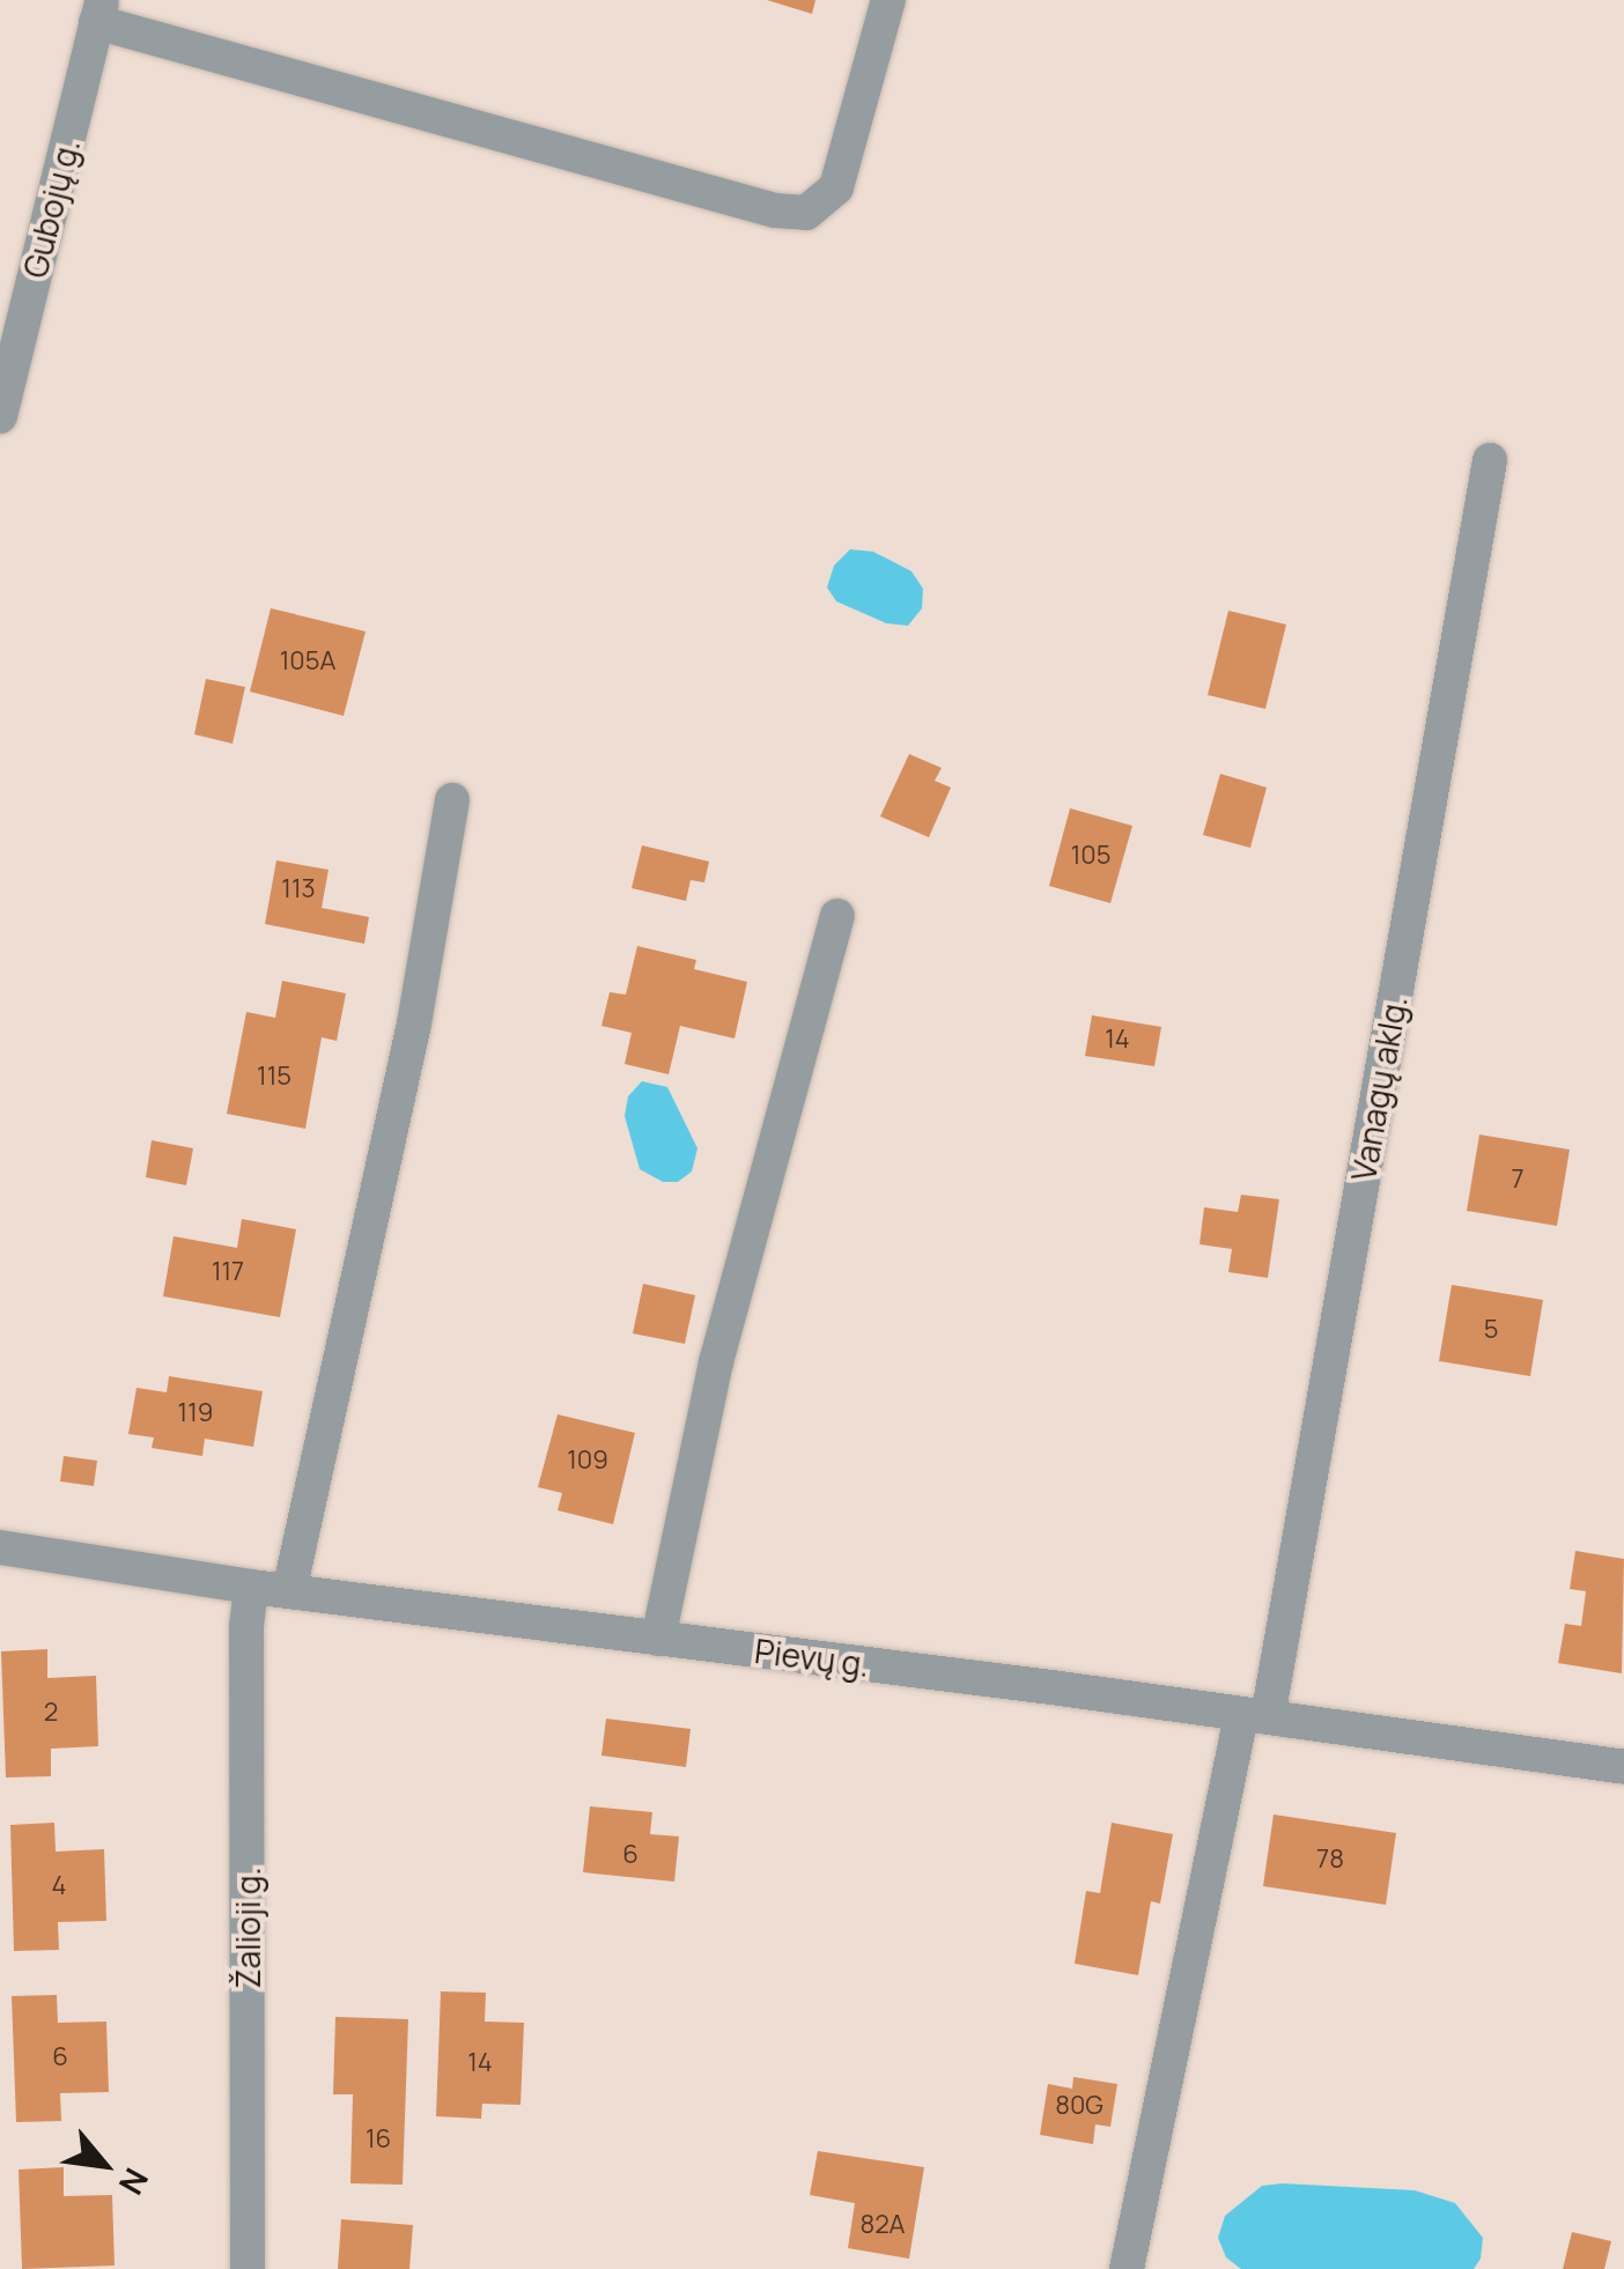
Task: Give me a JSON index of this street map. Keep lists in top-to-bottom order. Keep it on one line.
{"streets":{"street":["Gubojų g.","Vanagų aklg.","Pievų g.","Žalioji g."]},"crossings":[["Vanagų aklg.","Pievų g."],["Pievų g.","Žalioji g."]],"house_numbers":["105A","105","113","14","115","7","117","5","119","109","2","6","78","4","6","14","80G","16","82A"],"north":"bottom right"}
